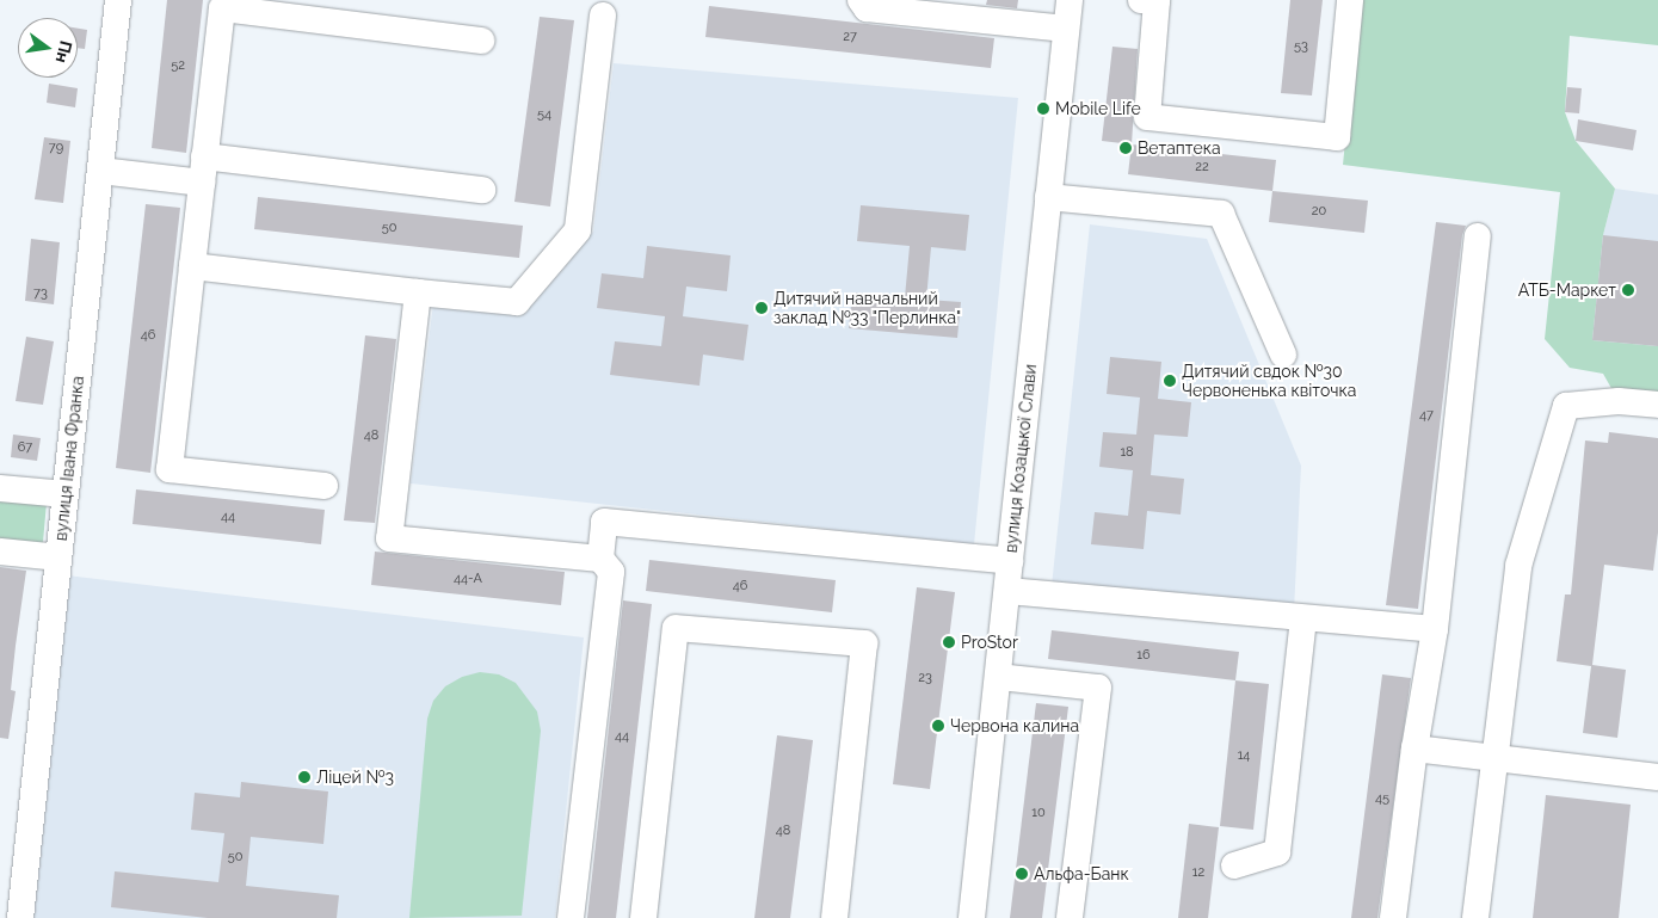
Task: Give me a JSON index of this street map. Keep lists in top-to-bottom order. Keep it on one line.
{"streets":{"street":["вулиця Івана Франка","вулиця Козацької Слави"]},"places":["Mobile Life","Ветаптека","АТБ-Маркет","Дитячий навчальний заклад №33 \"Перлинка\"","Дитячий свдок №30 Червоненька квіточка","ProStor","Червона калина","Ліцей №3","Альфа-Банк"],"house_numbers":["27","53","52","54","79","22","20","50","73","46","47","48","67","18","44","44-А","46","16","23","44","14","45","10","48","50","12"],"north":"right"}
